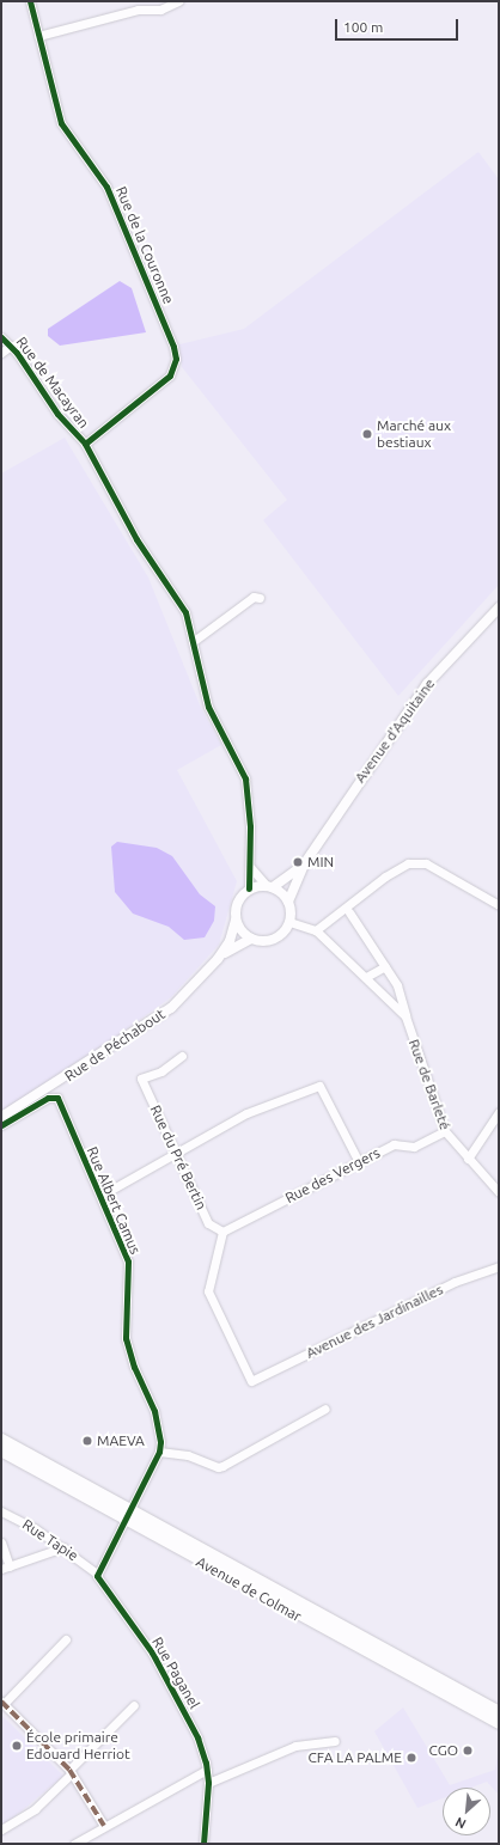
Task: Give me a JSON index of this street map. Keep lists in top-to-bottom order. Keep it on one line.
{"streets":{"main road":["Avenue de Colmar"],"street":["Rue de la Couronne","Rue de Macayran","Avenue d'Aquitaine","Rue de Péchabout","Rue de Barleté","Rue du Pré Bertin","Rue des Vergers","Rue Albert Camus","Avenue des Jardinailles","Rue Tapie","Rue Paganel"]},"crossings":[["Rue de la Couronne","Rue de Macayran"],["Rue de Macayran","Avenue d'Aquitaine"],["Rue de Macayran","Rue de Péchabout"],["Avenue d'Aquitaine","Rue de Péchabout"],["Rue de Barleté","Rue des Vergers"],["Rue du Pré Bertin","Rue des Vergers"],["Rue du Pré Bertin","Avenue des Jardinailles"],["Rue des Vergers","Avenue des Jardinailles"],["Rue Tapie","Rue Paganel"]],"places":["Marché aux bestiaux","MIN","MAEVA","École primaire Edouard Herriot","CGO","CFA LA PALME"],"scale_bar":"100 m","north":"bottom left"}
